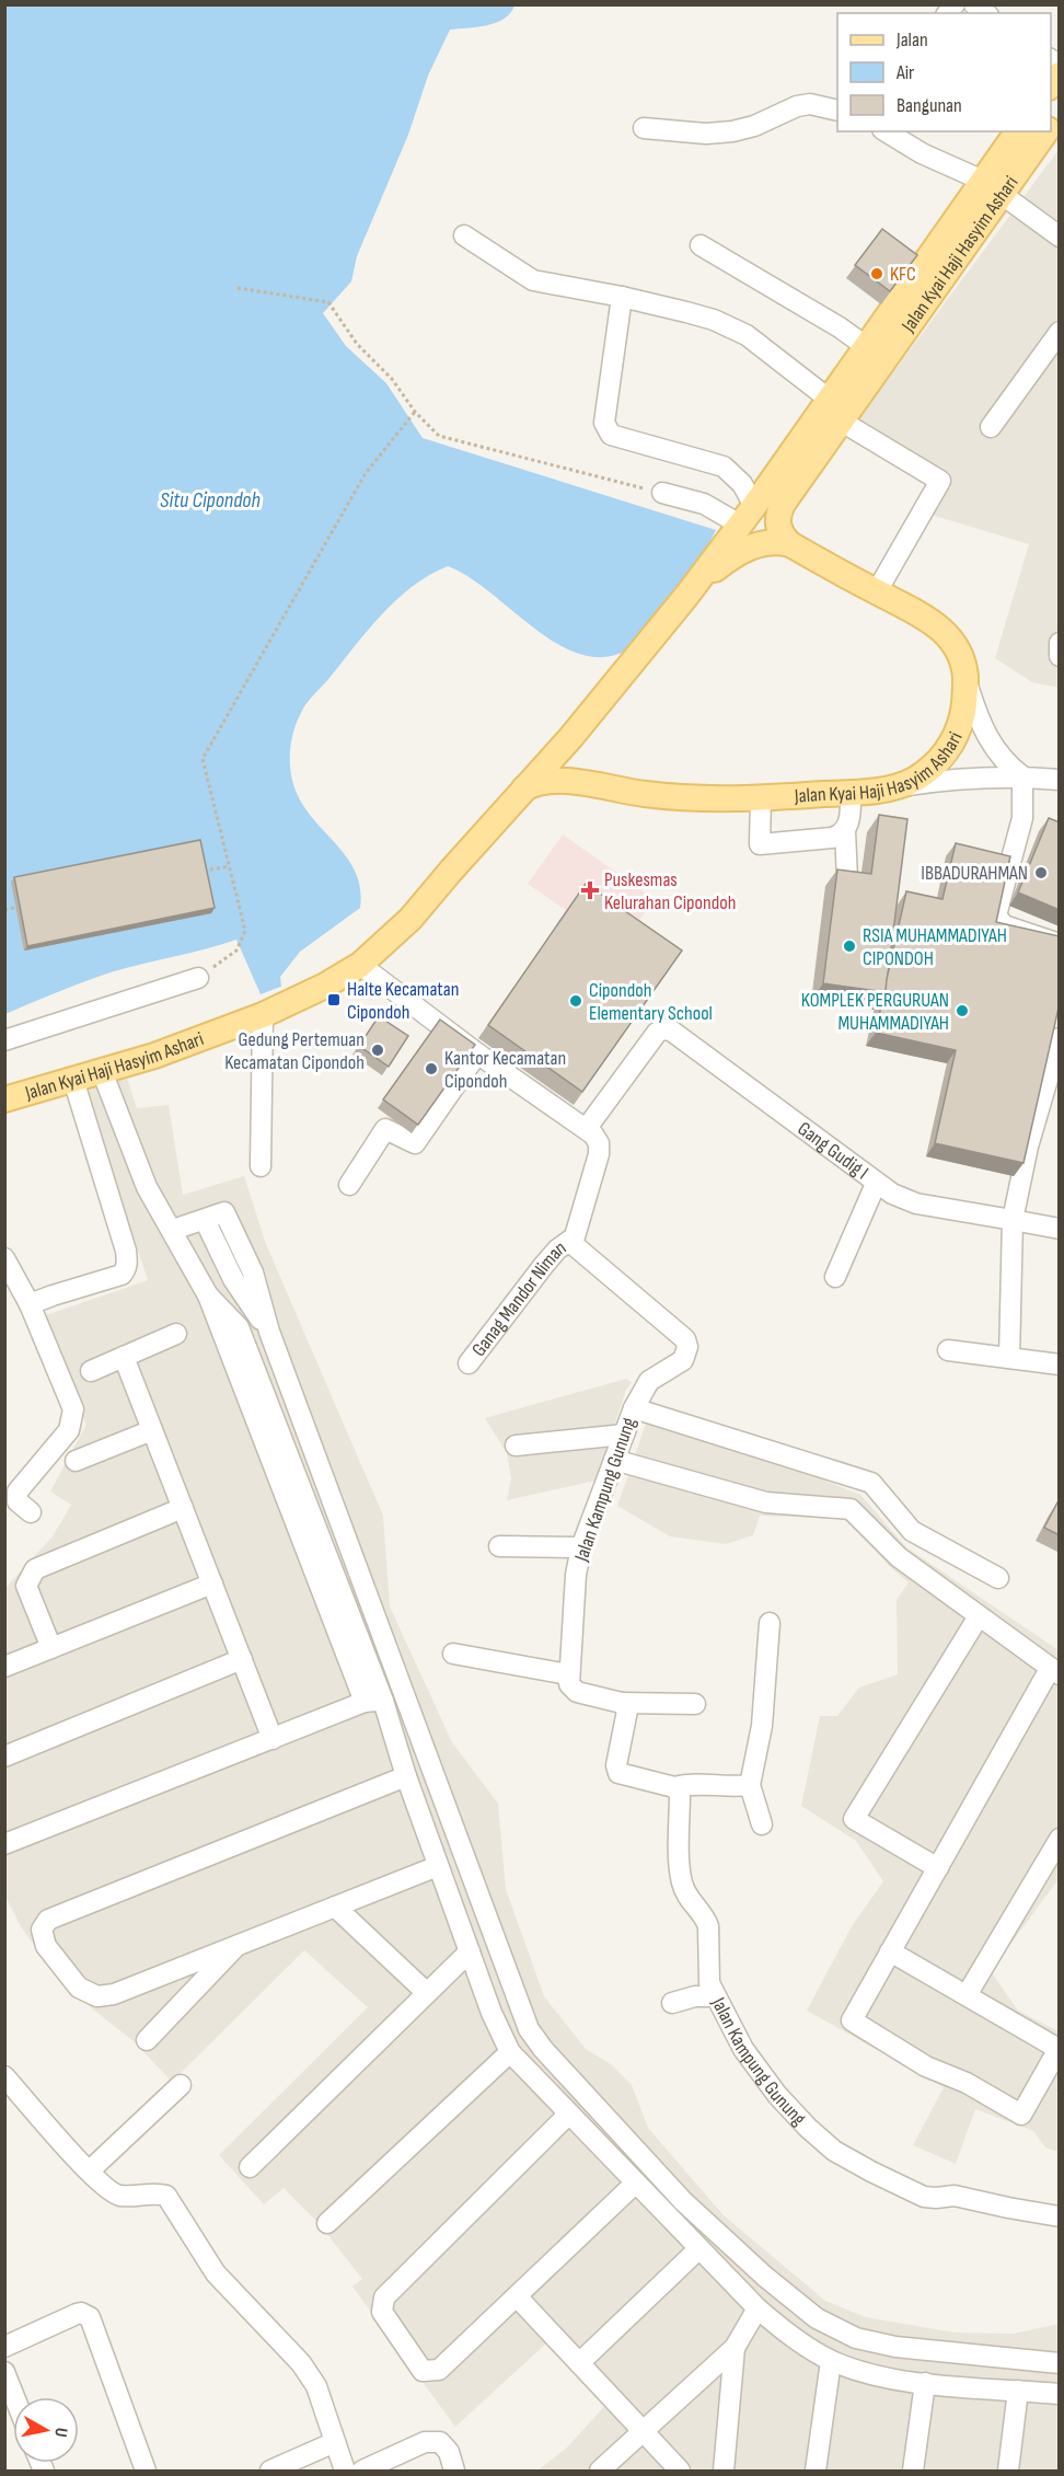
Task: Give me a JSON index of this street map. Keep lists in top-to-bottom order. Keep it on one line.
{"streets":{"main road":["Jalan Kyai Haji Hasyim Ashari"],"street":["Gang Gudig I","Ganag Mandor Niman","Jalan Kampung Gunung"]},"crossings":[["Ganag Mandor Niman","Jalan Kampung Gunung"]],"water":["Situ Cipondoh"],"places":{"other":["KFC","IBBADURAHMAN","RSIA MUHAMMADIYAH CIPONDOH","Cipondoh Elementary School","KOMPLEK PERGURUAN MUHAMMADIYAH","Gedung Pertemuan Kecamatan Cipondoh","Kantor Kecamatan Cipondoh"],"health":["Puskesmas Kelurahan Cipondoh"],"transit":["Halte Kecamatan Cipondoh"]},"legend":["Jalan","Air","Bangunan"],"north":"right"}
